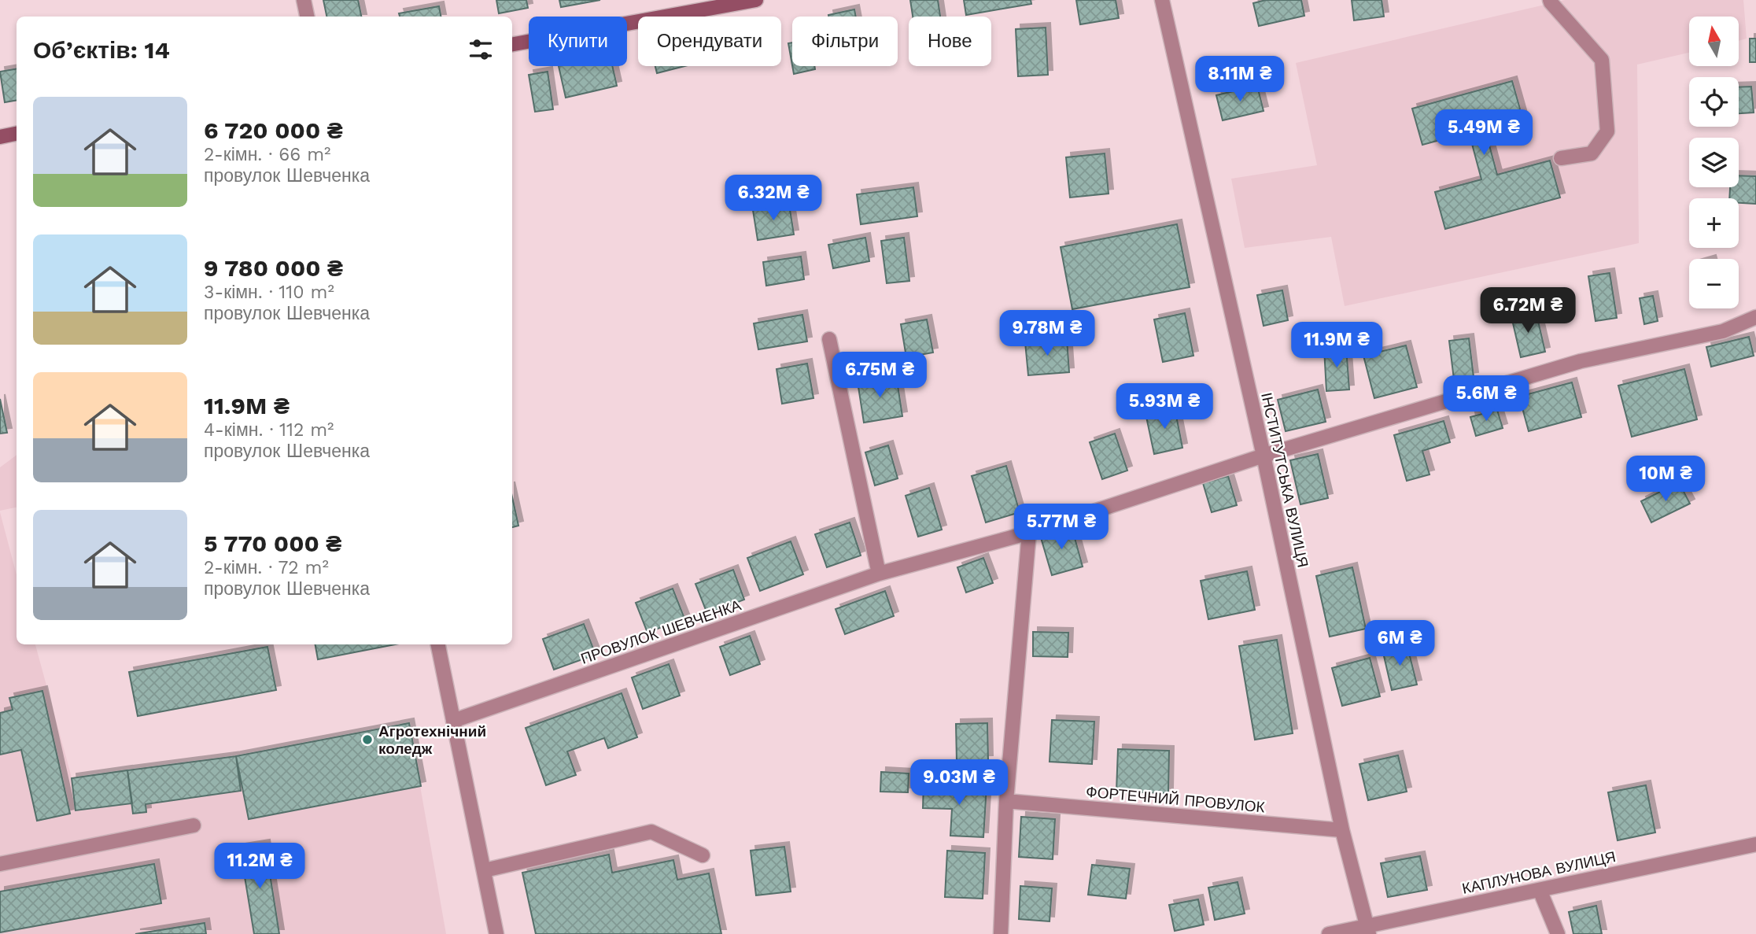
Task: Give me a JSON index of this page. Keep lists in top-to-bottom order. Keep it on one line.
{"streets":{"street":["ІНСТИТУТСЬКА ВУЛИЦЯ","ПРОВУЛОК ШЕВЧЕНКА","ФОРТЕЧНИЙ ПРОВУЛОК","КАПЛУНОВА ВУЛИЦЯ"]},"crossings":[["ІНСТИТУТСЬКА ВУЛИЦЯ","ПРОВУЛОК ШЕВЧЕНКА"],["ІНСТИТУТСЬКА ВУЛИЦЯ","ФОРТЕЧНИЙ ПРОВУЛОК"],["ІНСТИТУТСЬКА ВУЛИЦЯ","КАПЛУНОВА ВУЛИЦЯ"]],"places":["Агротехнічний коледж"],"north":"top","page":{"map_buttons":["+","−"],"chip":["Купити","Орендувати","Фільтри","Нове"],"heading":"Об’єктів: 14","price":["8.11M ₴","5.49M ₴","6.32M ₴","6.72M ₴","9.78M ₴","11.9M ₴","6.75M ₴","5.6M ₴","5.93M ₴","10M ₴","5.77M ₴","6M ₴","9.03M ₴","11.2M ₴"],"list":[{"name":"6 720 000 ₴","note":"2-кімн. · 66 m² · провулок Шевченка"},{"name":"9 780 000 ₴","note":"3-кімн. · 110 m² · провулок Шевченка"},{"name":"11.9M ₴","note":"4-кімн. · 112 m² · провулок Шевченка"},{"name":"5 770 000 ₴","note":"2-кімн. · 72 m² · провулок Шевченка"}]}}
